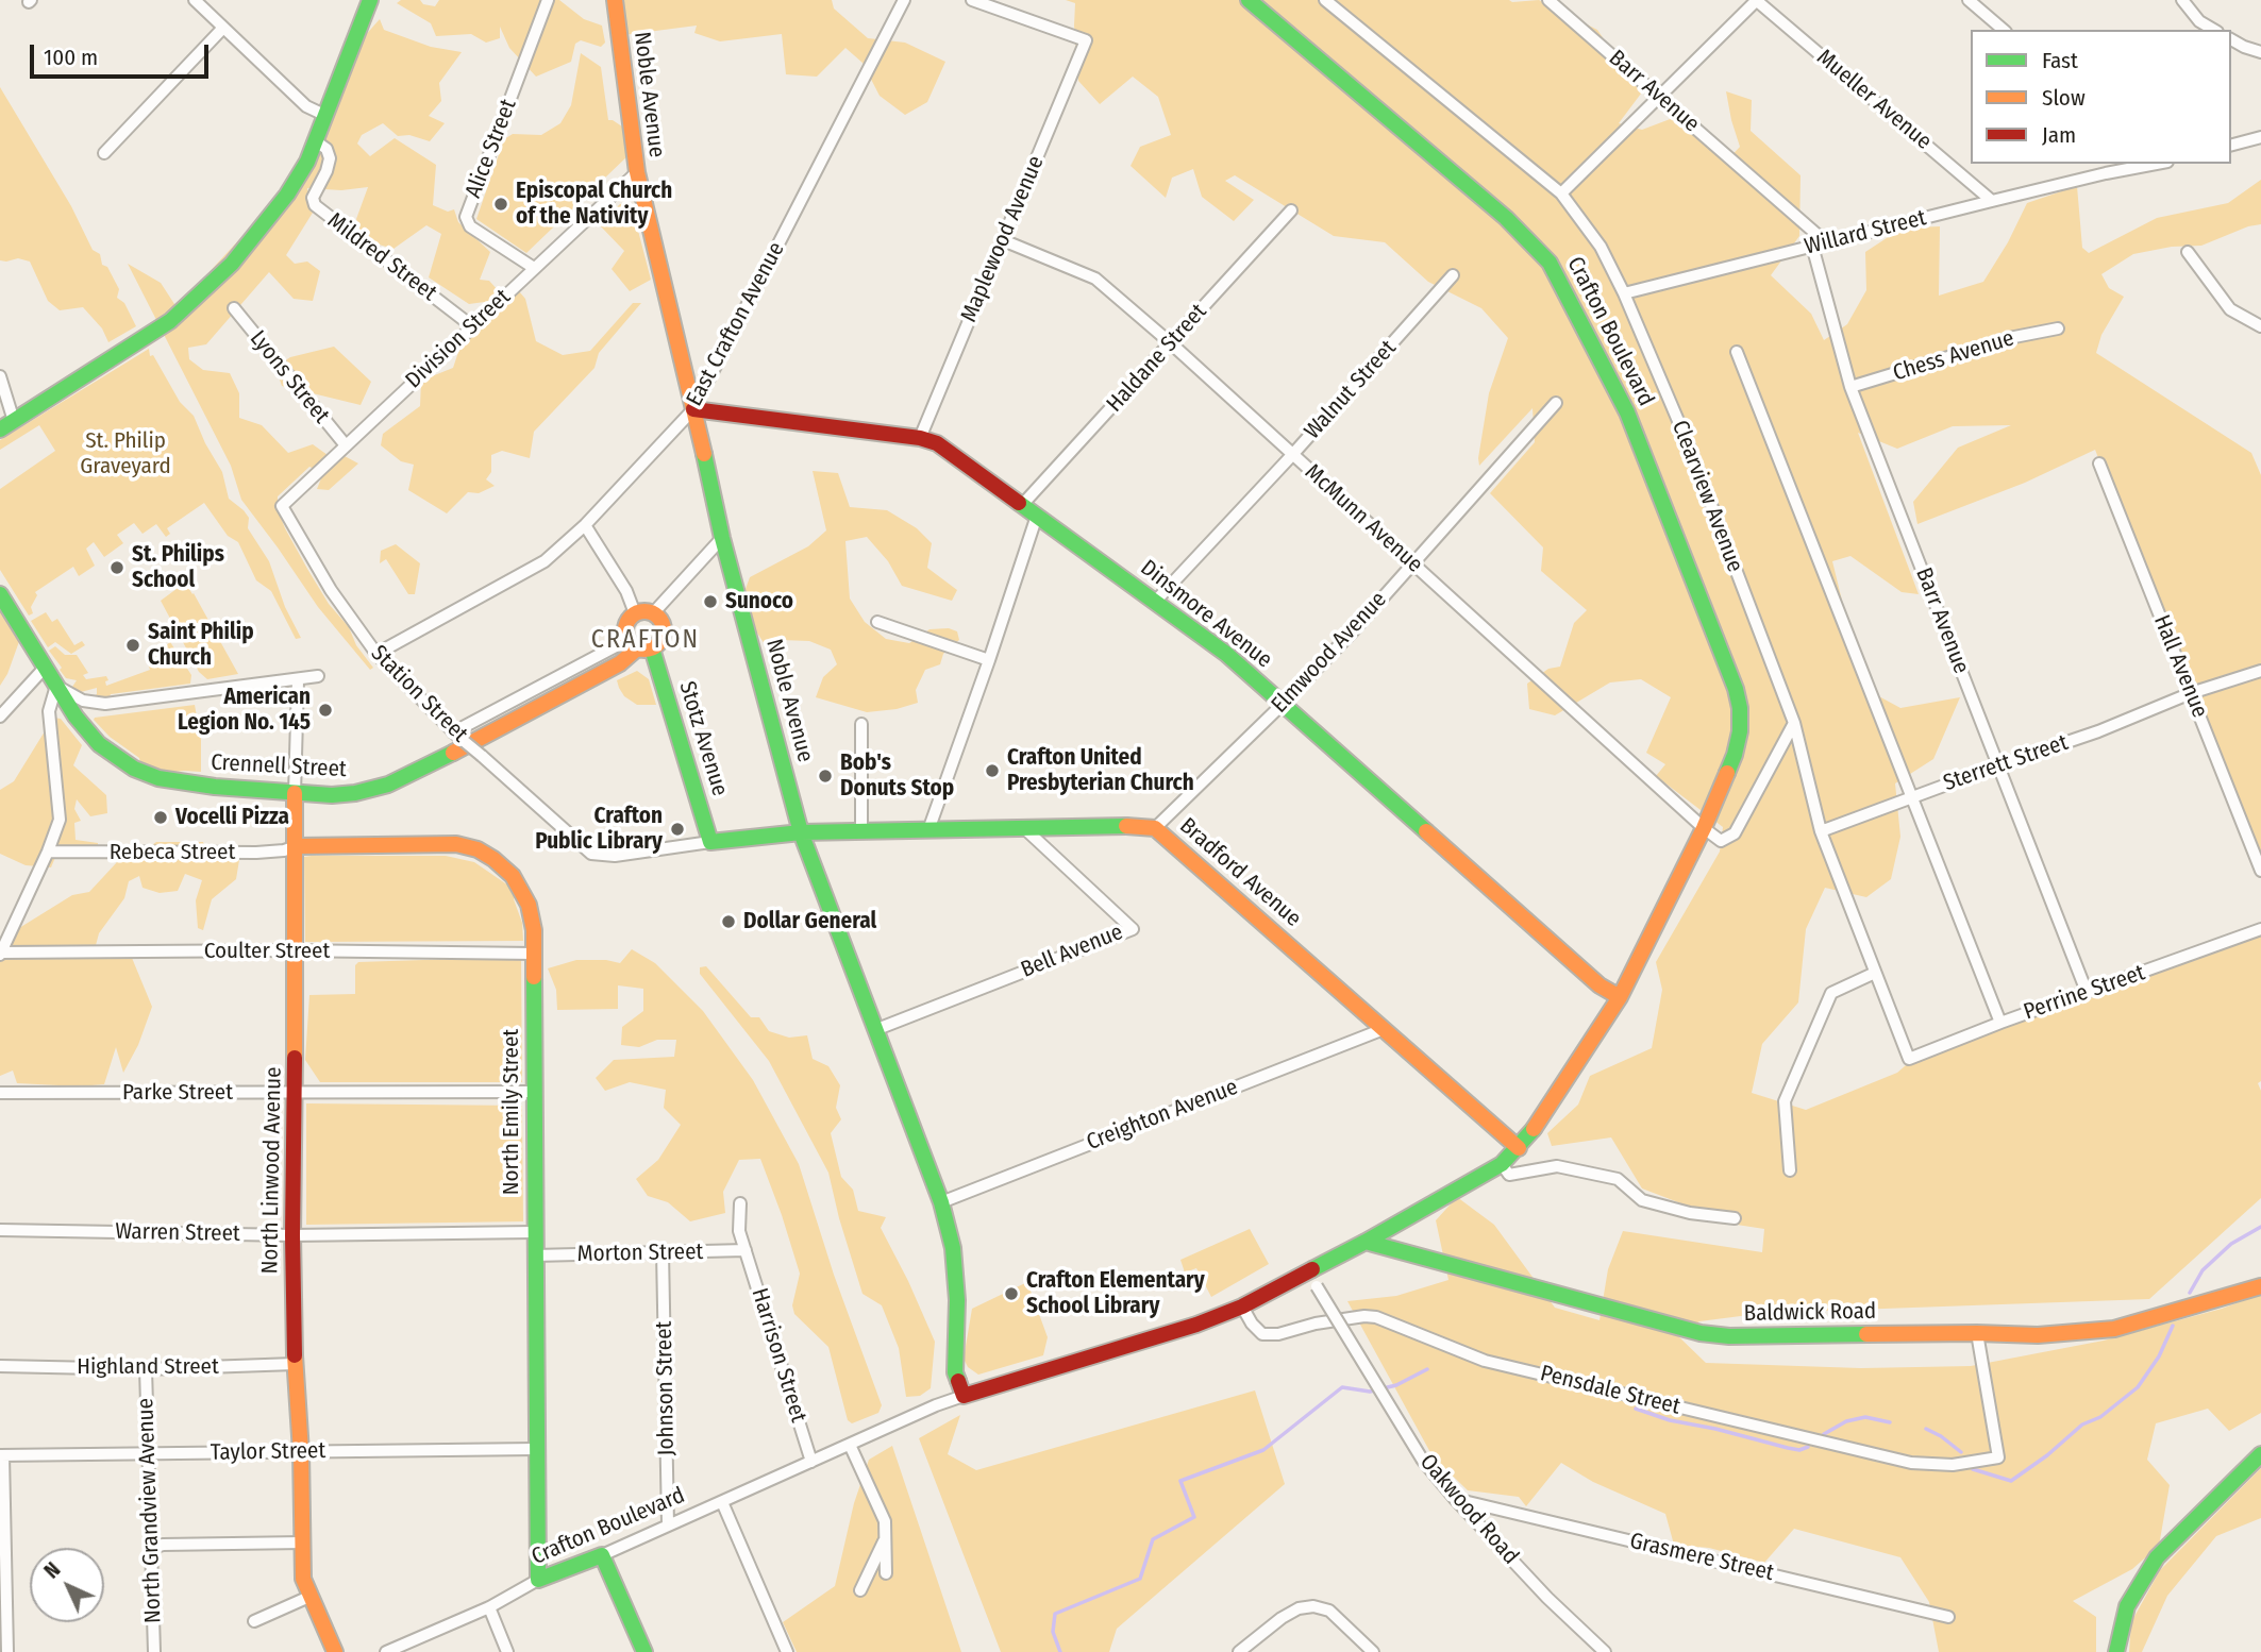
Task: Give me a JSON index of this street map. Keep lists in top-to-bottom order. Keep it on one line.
{"streets":{"main road":["Noble Avenue","Crafton Boulevard","Dinsmore Avenue","Stotz Avenue","Crennell Street","Bradford Avenue","North Emily Street","North Linwood Avenue","Baldwick Road"],"street":["Barr Avenue","Mueller Avenue","Alice Street","Willard Street","Maplewood Avenue","Mildred Street","East Crafton Avenue","Division Street","Chess Avenue","Haldane Street","Lyons Street","Walnut Street","Clearview Avenue","McMunn Avenue","Elmwood Avenue","Hall Avenue","Station Street","Sterrett Street","Rebeca Street","Coulter Street","Bell Avenue","Perrine Street","Parke Street","Creighton Avenue","Warren Street","Morton Street","Harrison Street","Highland Street","Johnson Street","Pensdale Street","Taylor Street","Oakwood Road","North Grandview Avenue","Grasmere Street"]},"crossings":[["Barr Avenue","Willard Street"],["Barr Avenue","Chess Avenue"],["Barr Avenue","Sterrett Street"],["Barr Avenue","Perrine Street"],["Noble Avenue","East Crafton Avenue"],["Noble Avenue","Crafton Boulevard"],["Noble Avenue","Division Street"],["Noble Avenue","Dinsmore Avenue"],["Noble Avenue","Bradford Avenue"],["Noble Avenue","Bell Avenue"],["Noble Avenue","Creighton Avenue"],["Mueller Avenue","Willard Street"],["Alice Street","Division Street"],["Willard Street","Clearview Avenue"],["Maplewood Avenue","McMunn Avenue"],["Maplewood Avenue","Dinsmore Avenue"],["Mildred Street","Division Street"],["East Crafton Avenue","Dinsmore Avenue"],["East Crafton Avenue","Station Street"],["Crafton Boulevard","McMunn Avenue"],["Crafton Boulevard","Dinsmore Avenue"],["Crafton Boulevard","Bradford Avenue"],["Crafton Boulevard","North Emily Street"],["Crafton Boulevard","Baldwick Road"],["Crafton Boulevard","Harrison Street"],["Crafton Boulevard","Johnson Street"],["Crafton Boulevard","Pensdale Street"],["Crafton Boulevard","Oakwood Road"],["Division Street","Lyons Street"],["Division Street","Station Street"],["Haldane Street","McMunn Avenue"],["Haldane Street","Dinsmore Avenue"],["Walnut Street","McMunn Avenue"],["Walnut Street","Dinsmore Avenue"],["Clearview Avenue","Sterrett Street"],["Clearview Avenue","Perrine Street"],["McMunn Avenue","Elmwood Avenue"],["Dinsmore Avenue","Elmwood Avenue"],["Elmwood Avenue","Bradford Avenue"],["Hall Avenue","Sterrett Street"],["Station Street","Bradford Avenue"],["Stotz Avenue","Crennell Street"],["Stotz Avenue","Bradford Avenue"],["Crennell Street","North Linwood Avenue"],["Rebeca Street","North Emily Street"],["Rebeca Street","North Linwood Avenue"],["Bradford Avenue","Bell Avenue"],["Bradford Avenue","Creighton Avenue"],["Coulter Street","North Emily Street"],["Coulter Street","North Linwood Avenue"],["Parke Street","North Emily Street"],["Parke Street","North Linwood Avenue"],["North Emily Street","North Linwood Avenue"],["North Emily Street","Warren Street"],["North Emily Street","Morton Street"],["North Emily Street","Taylor Street"],["North Linwood Avenue","Warren Street"],["North Linwood Avenue","Highland Street"],["North Linwood Avenue","Taylor Street"],["Morton Street","Harrison Street"],["Morton Street","Johnson Street"],["Baldwick Road","Pensdale Street"],["Highland Street","North Grandview Avenue"],["Taylor Street","North Grandview Avenue"],["Oakwood Road","Grasmere Street"]],"districts":["CRAFTON"],"parks":["St. Philip Graveyard"],"places":["Episcopal Church of the Nativity","St. Philips School","Sunoco","Saint Philip Church","American Legion No. 145","Crafton United Presbyterian Church","Bob's Donuts Stop","Vocelli Pizza","Crafton Public Library","Dollar General","Crafton Elementary School Library"],"legend":["Fast","Slow","Jam"],"scale_bar":"100 m","north":"top left"}
